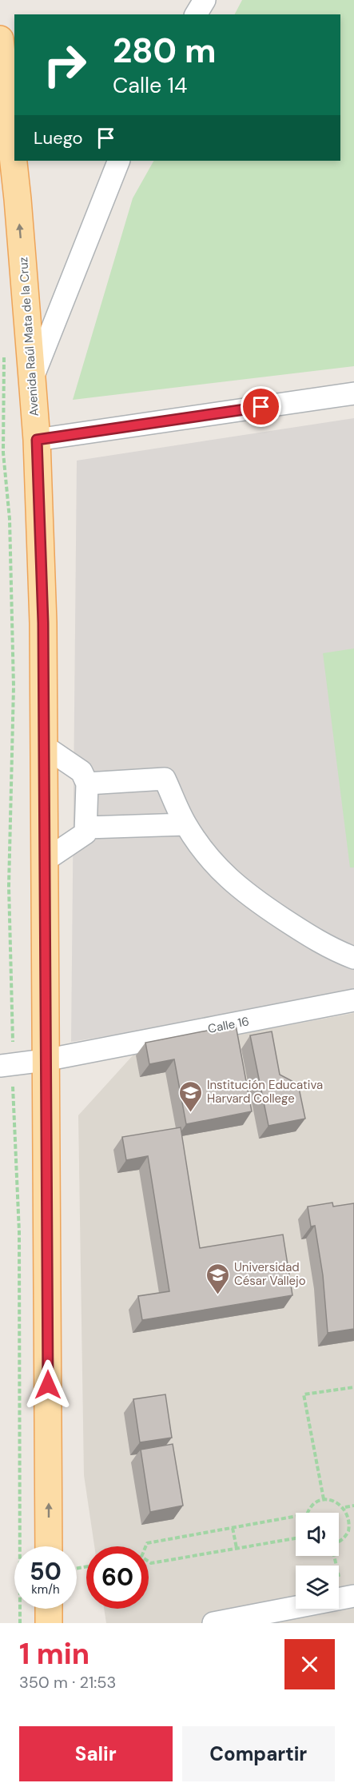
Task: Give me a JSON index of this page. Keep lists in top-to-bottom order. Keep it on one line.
{"streets":{"main road":["Avenida Raúl Mata de la Cruz"],"street":["Calle 16"]},"crossings":[["Avenida Raúl Mata de la Cruz","Calle 16"]],"one_way":["Avenida Raúl Mata de la Cruz"],"places":{"school or university":["Institución Educativa Harvard College","Universidad César Vallejo"]},"page":{"turn":["280 m","Calle 14"],"then":"Luego","speed":"50 km/h","limit":"60","heading":["1 min","350 m · 21:53"],"buttons":["Salir","Compartir"]}}
